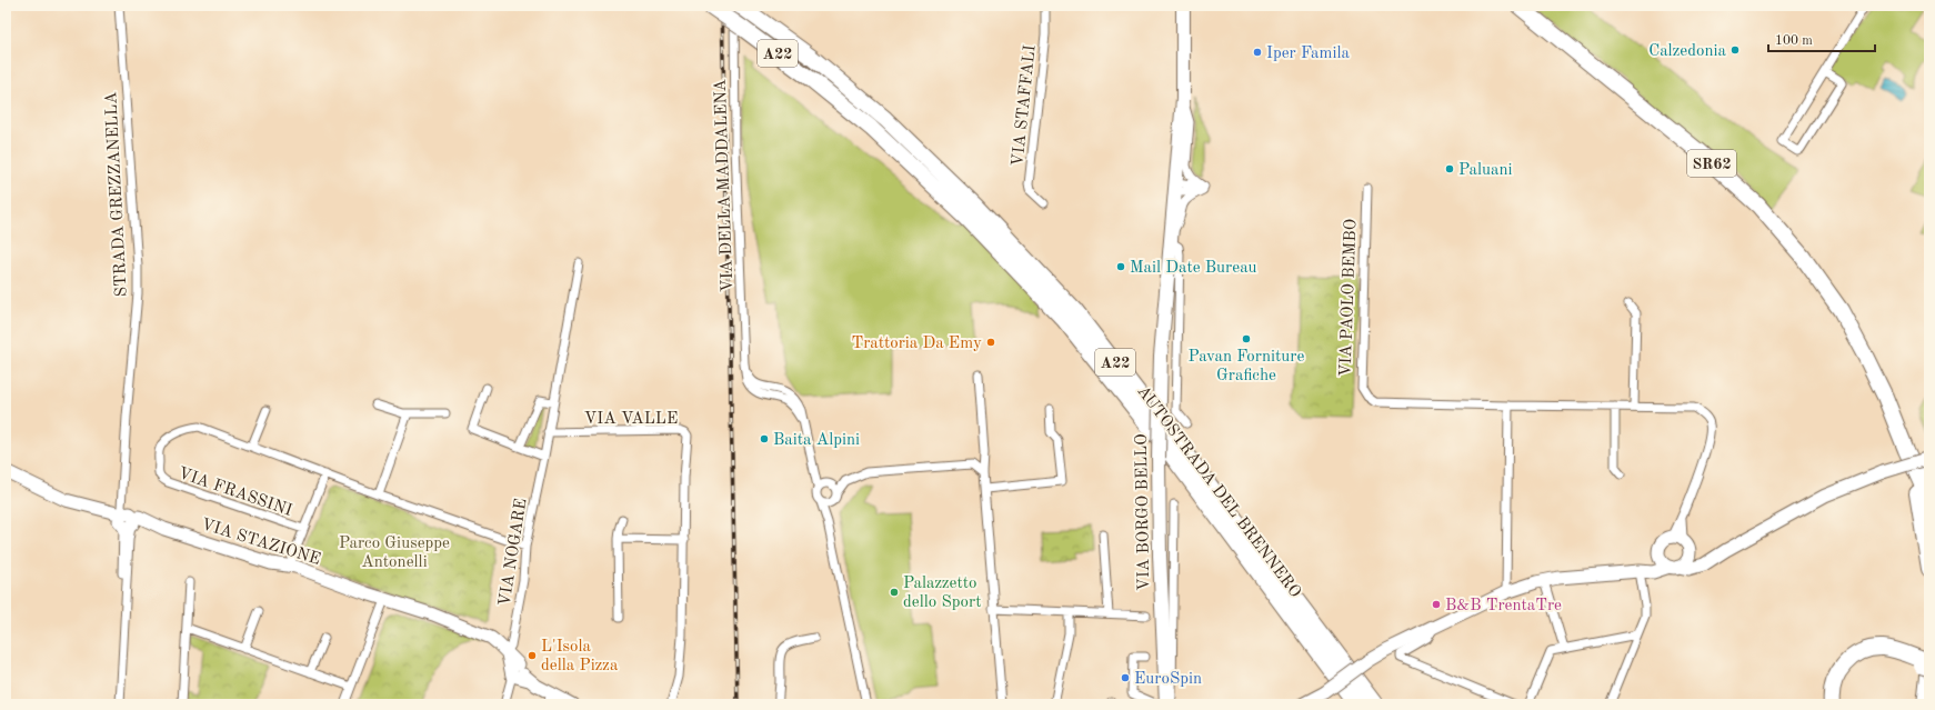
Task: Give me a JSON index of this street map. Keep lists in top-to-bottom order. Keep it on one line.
{"streets":{"highway":["A22","SR62","AUTOSTRADA DEL BRENNERO"],"main road":["VIA BORGO BELLO"],"street":["VIA STAFFALI","VIA DELLA MADDALENA","STRADA GREZZANELLA","VIA PAOLO BEMBO","VIA VALLE","VIA FRASSINI","VIA STAZIONE","VIA NOGARE"]},"crossings":[["VIA DELLA MADDALENA","AUTOSTRADA DEL BRENNERO"],["STRADA GREZZANELLA","VIA STAZIONE"],["VIA VALLE","VIA NOGARE"],["VIA FRASSINI","VIA STAZIONE"],["VIA FRASSINI","VIA NOGARE"],["VIA STAZIONE","VIA NOGARE"]],"parks":["Parco Giuseppe Antonelli"],"places":["Calzedonia","Iper Famila","Paluani","Mail Date Bureau","Pavan Forniture Grafiche","Trattoria Da Emy","Baita Alpini","Palazzetto dello Sport","B&B TrentaTre","L'Isola della Pizza","EuroSpin"],"scale_bar":"100 m"}
